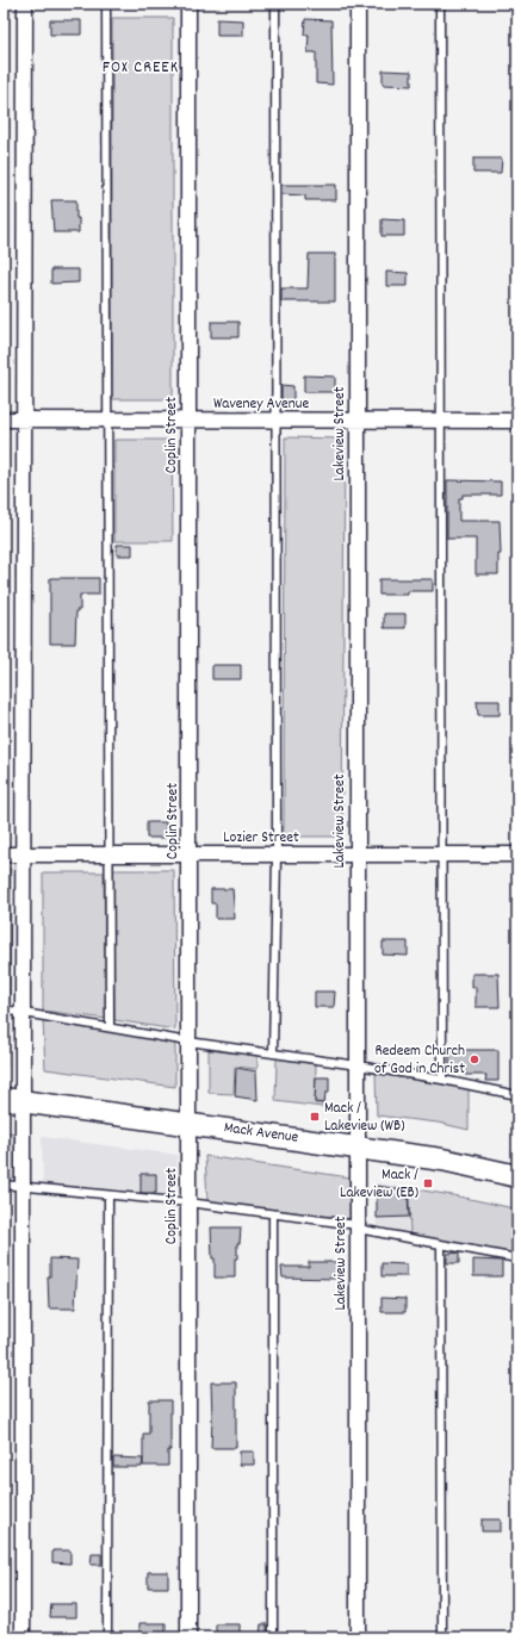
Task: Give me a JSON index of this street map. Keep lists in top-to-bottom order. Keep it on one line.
{"streets":{"main road":["Mack Avenue"],"street":["Waveney Avenue","Lakeview Street","Coplin Street","Lozier Street"]},"crossings":[["Waveney Avenue","Lakeview Street"],["Waveney Avenue","Coplin Street"],["Lakeview Street","Lozier Street"],["Lakeview Street","Mack Avenue"],["Coplin Street","Lozier Street"],["Coplin Street","Mack Avenue"]],"districts":["FOX CREEK"],"places":{"other":["Redeem Church of God in Christ"],"transit":["Mack / Lakeview (WB)","Mack / Lakeview (EB)"]}}
